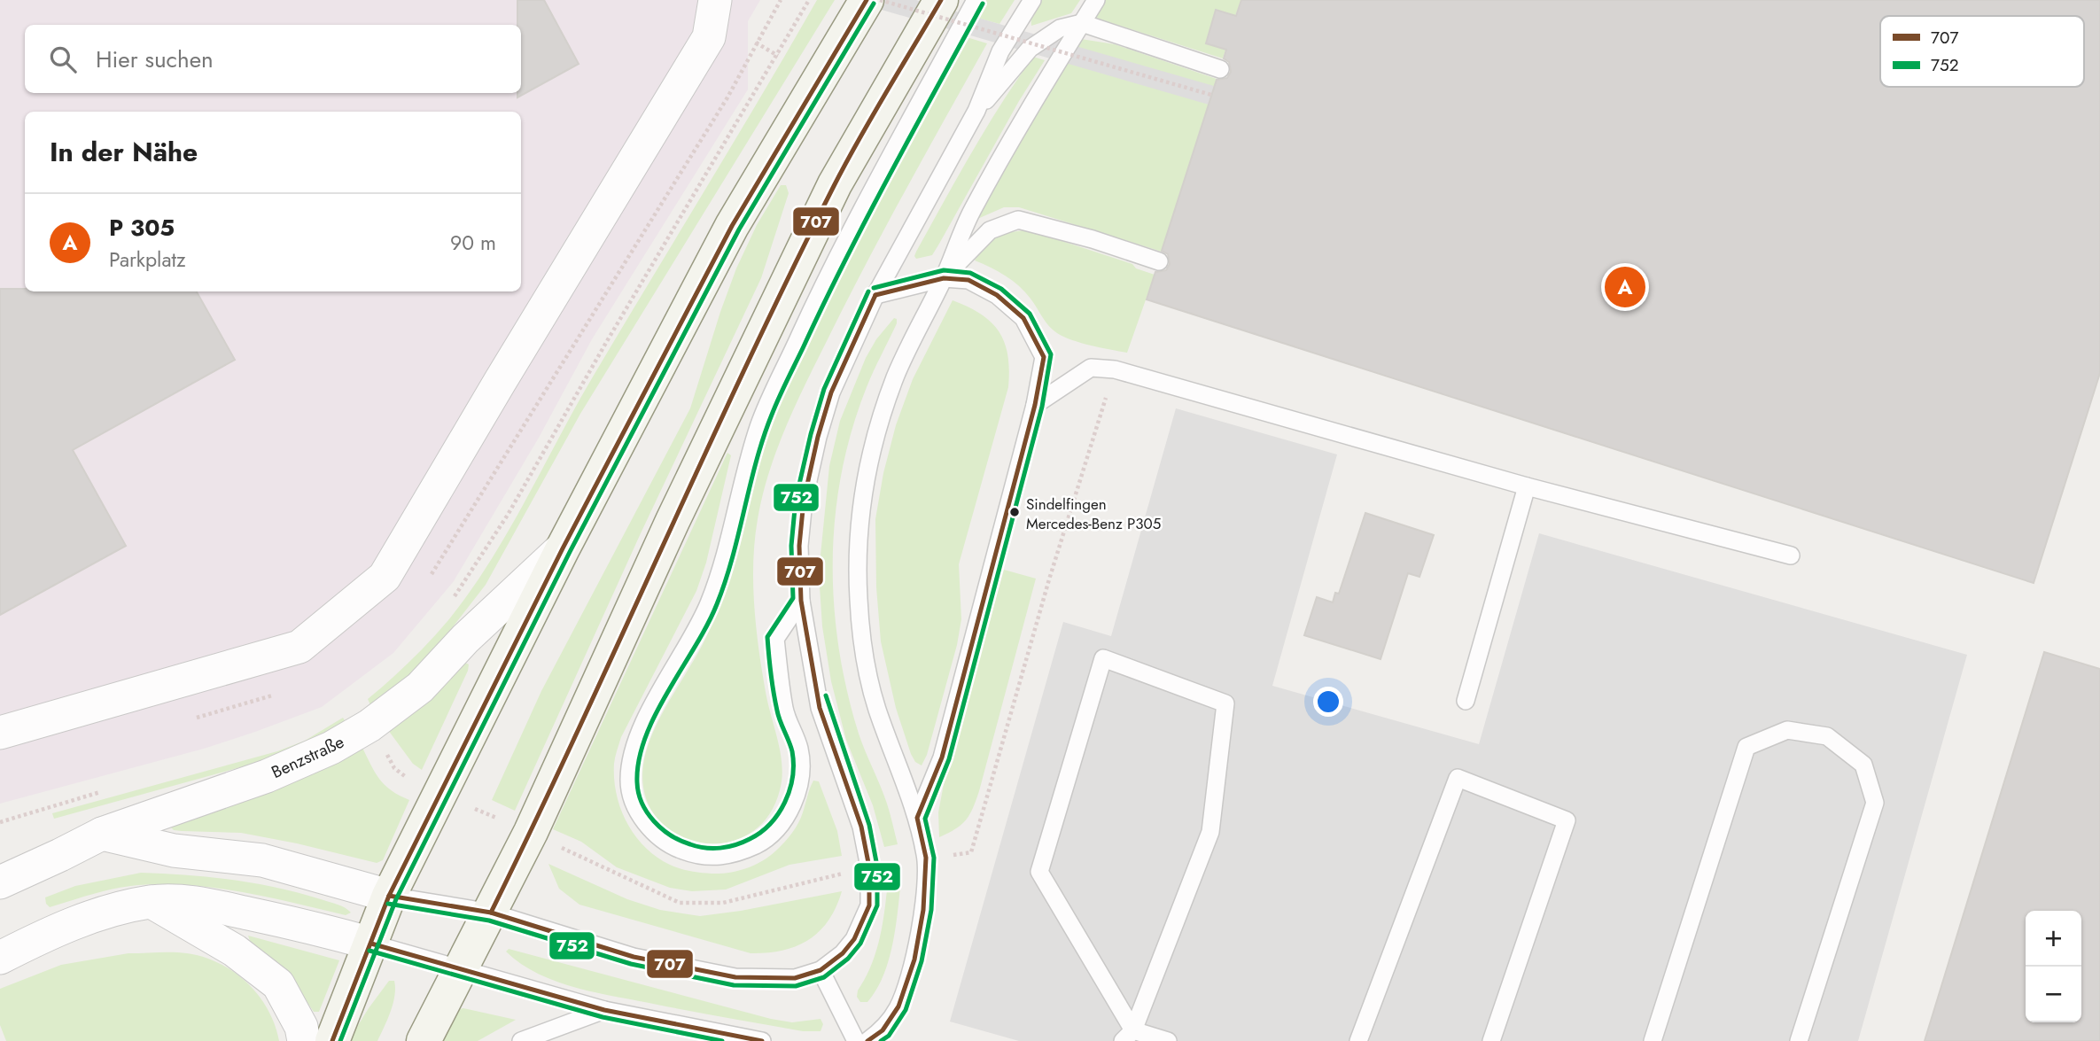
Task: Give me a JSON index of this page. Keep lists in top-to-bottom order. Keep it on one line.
{"streets":{"street":["Benzstraße"]},"places":["Sindelfingen Mercedes-Benz P305"],"lines":["transit line 707","transit line 752"],"legend":["707","752"],"page":{"search":"Hier suchen","heading":"In der Nähe","list":[{"mark":"A","name":"P 305","note":"Parkplatz","value":"90 m"}],"pins":"A","map_buttons":["+","−"]}}
